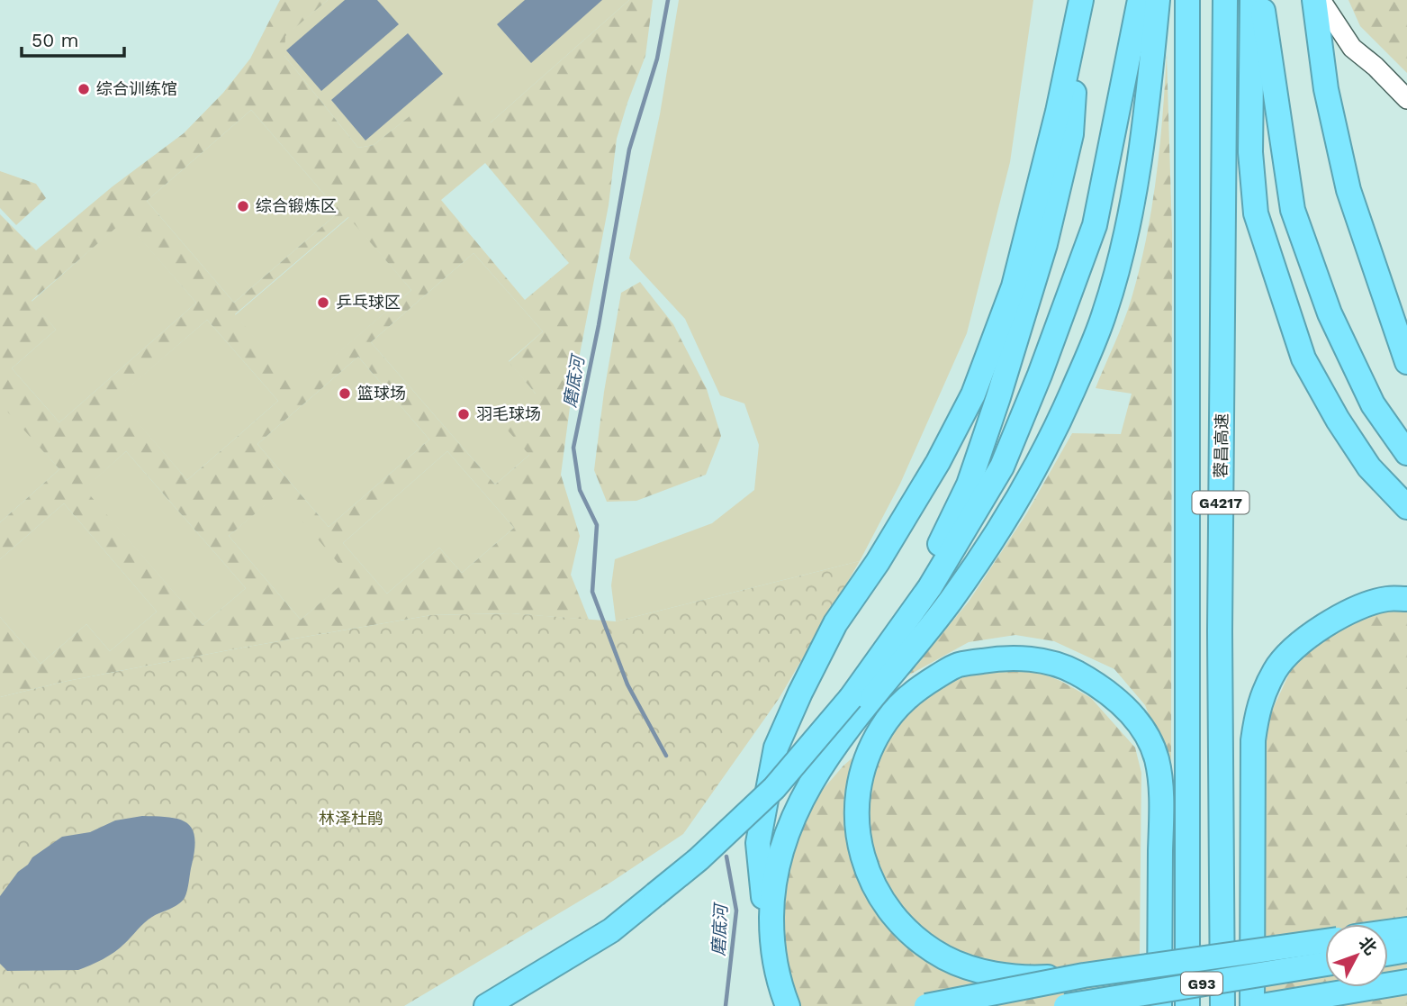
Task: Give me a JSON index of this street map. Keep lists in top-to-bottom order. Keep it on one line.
{"streets":{"highway":["蓉昌高速","G4217","G93"]},"water":["磨底河"],"parks":["林泽杜鹃"],"places":["综合训练馆","综合锻炼区","乒乓球区","篮球场","羽毛球场"],"scale_bar":"50 m","north":"top right"}
